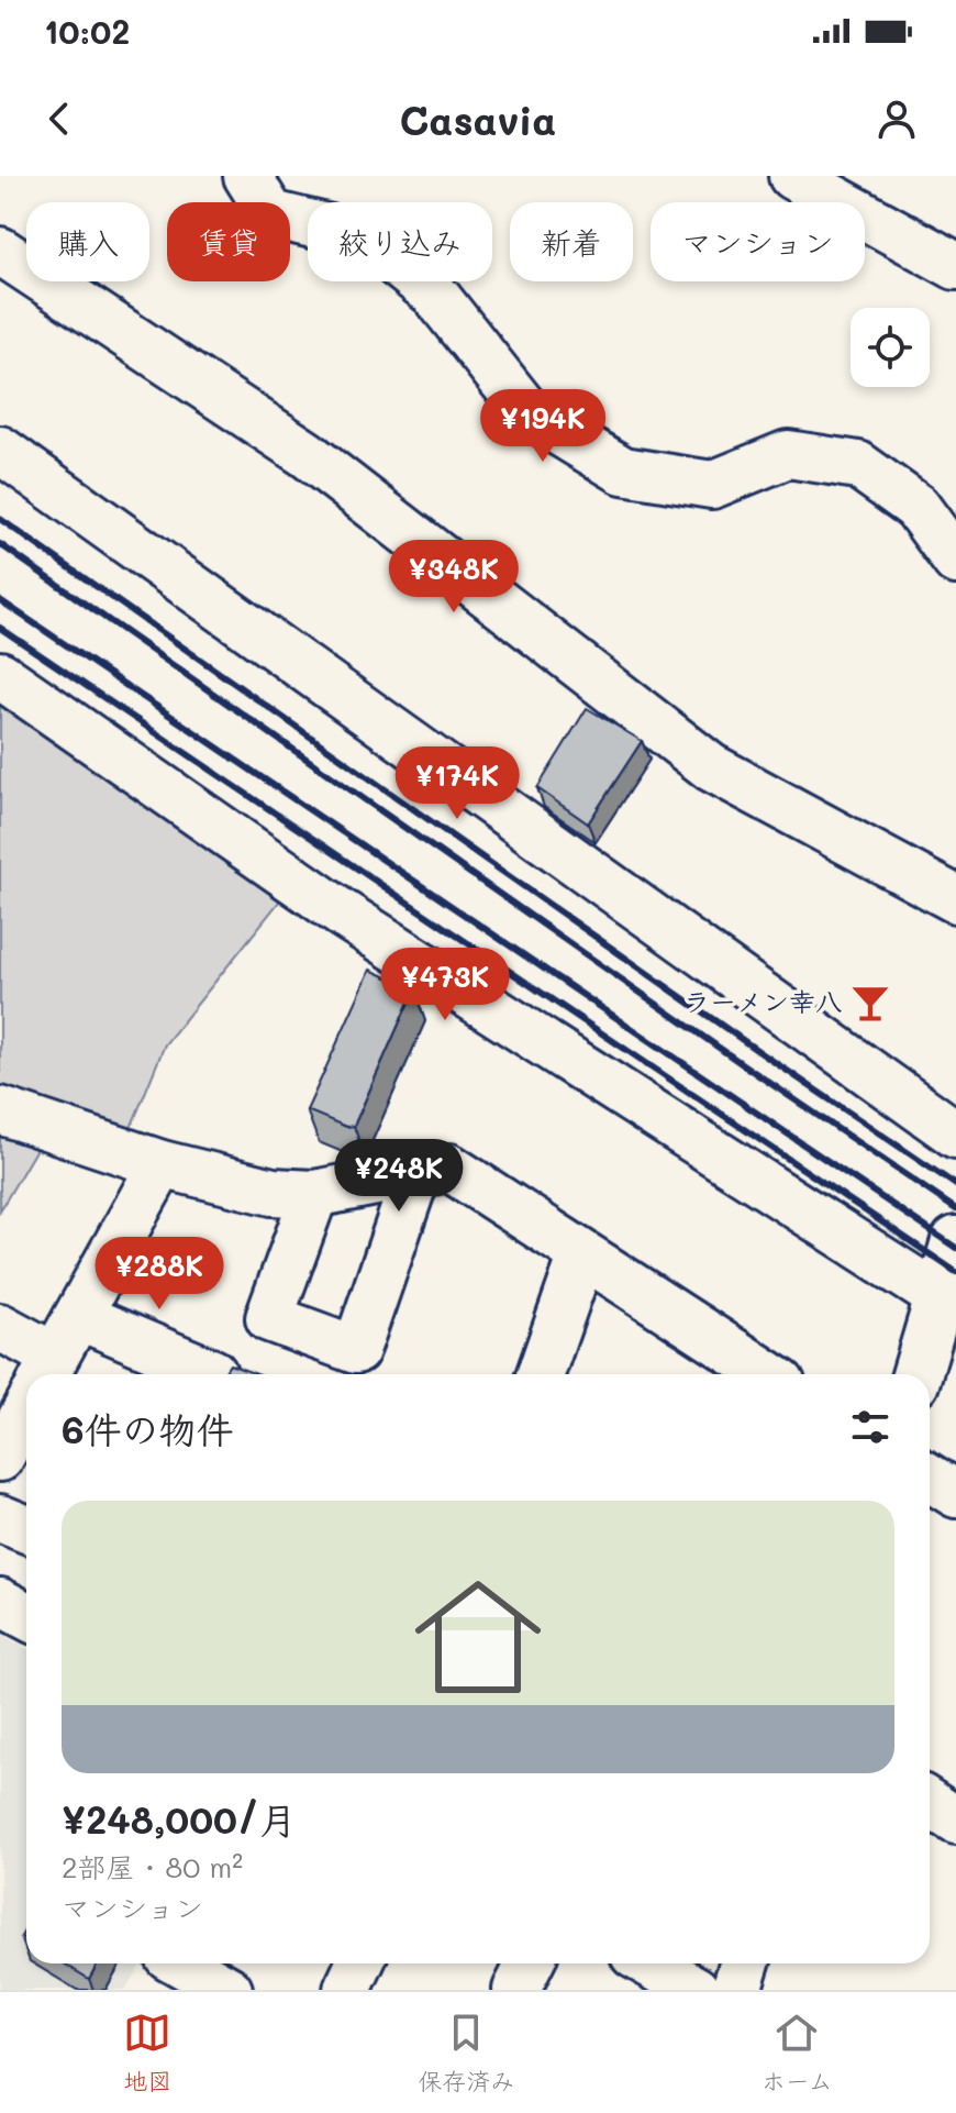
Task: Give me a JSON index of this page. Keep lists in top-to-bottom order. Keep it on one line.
{"places":{"bar":["ラーメン幸八"]},"page":{"status":"10:02","header":"Casavia","chip":["購入","賃貸","絞り込み","新着","マンション"],"price":["¥194K","¥348K","¥174K","¥473K","¥248K","¥288K"],"heading":"6件の物件","list":[{"name":"¥248,000/月","note":"2部屋 · 80 m² · マンション"}],"tabs":["地図","保存済み","ホーム"]}}
